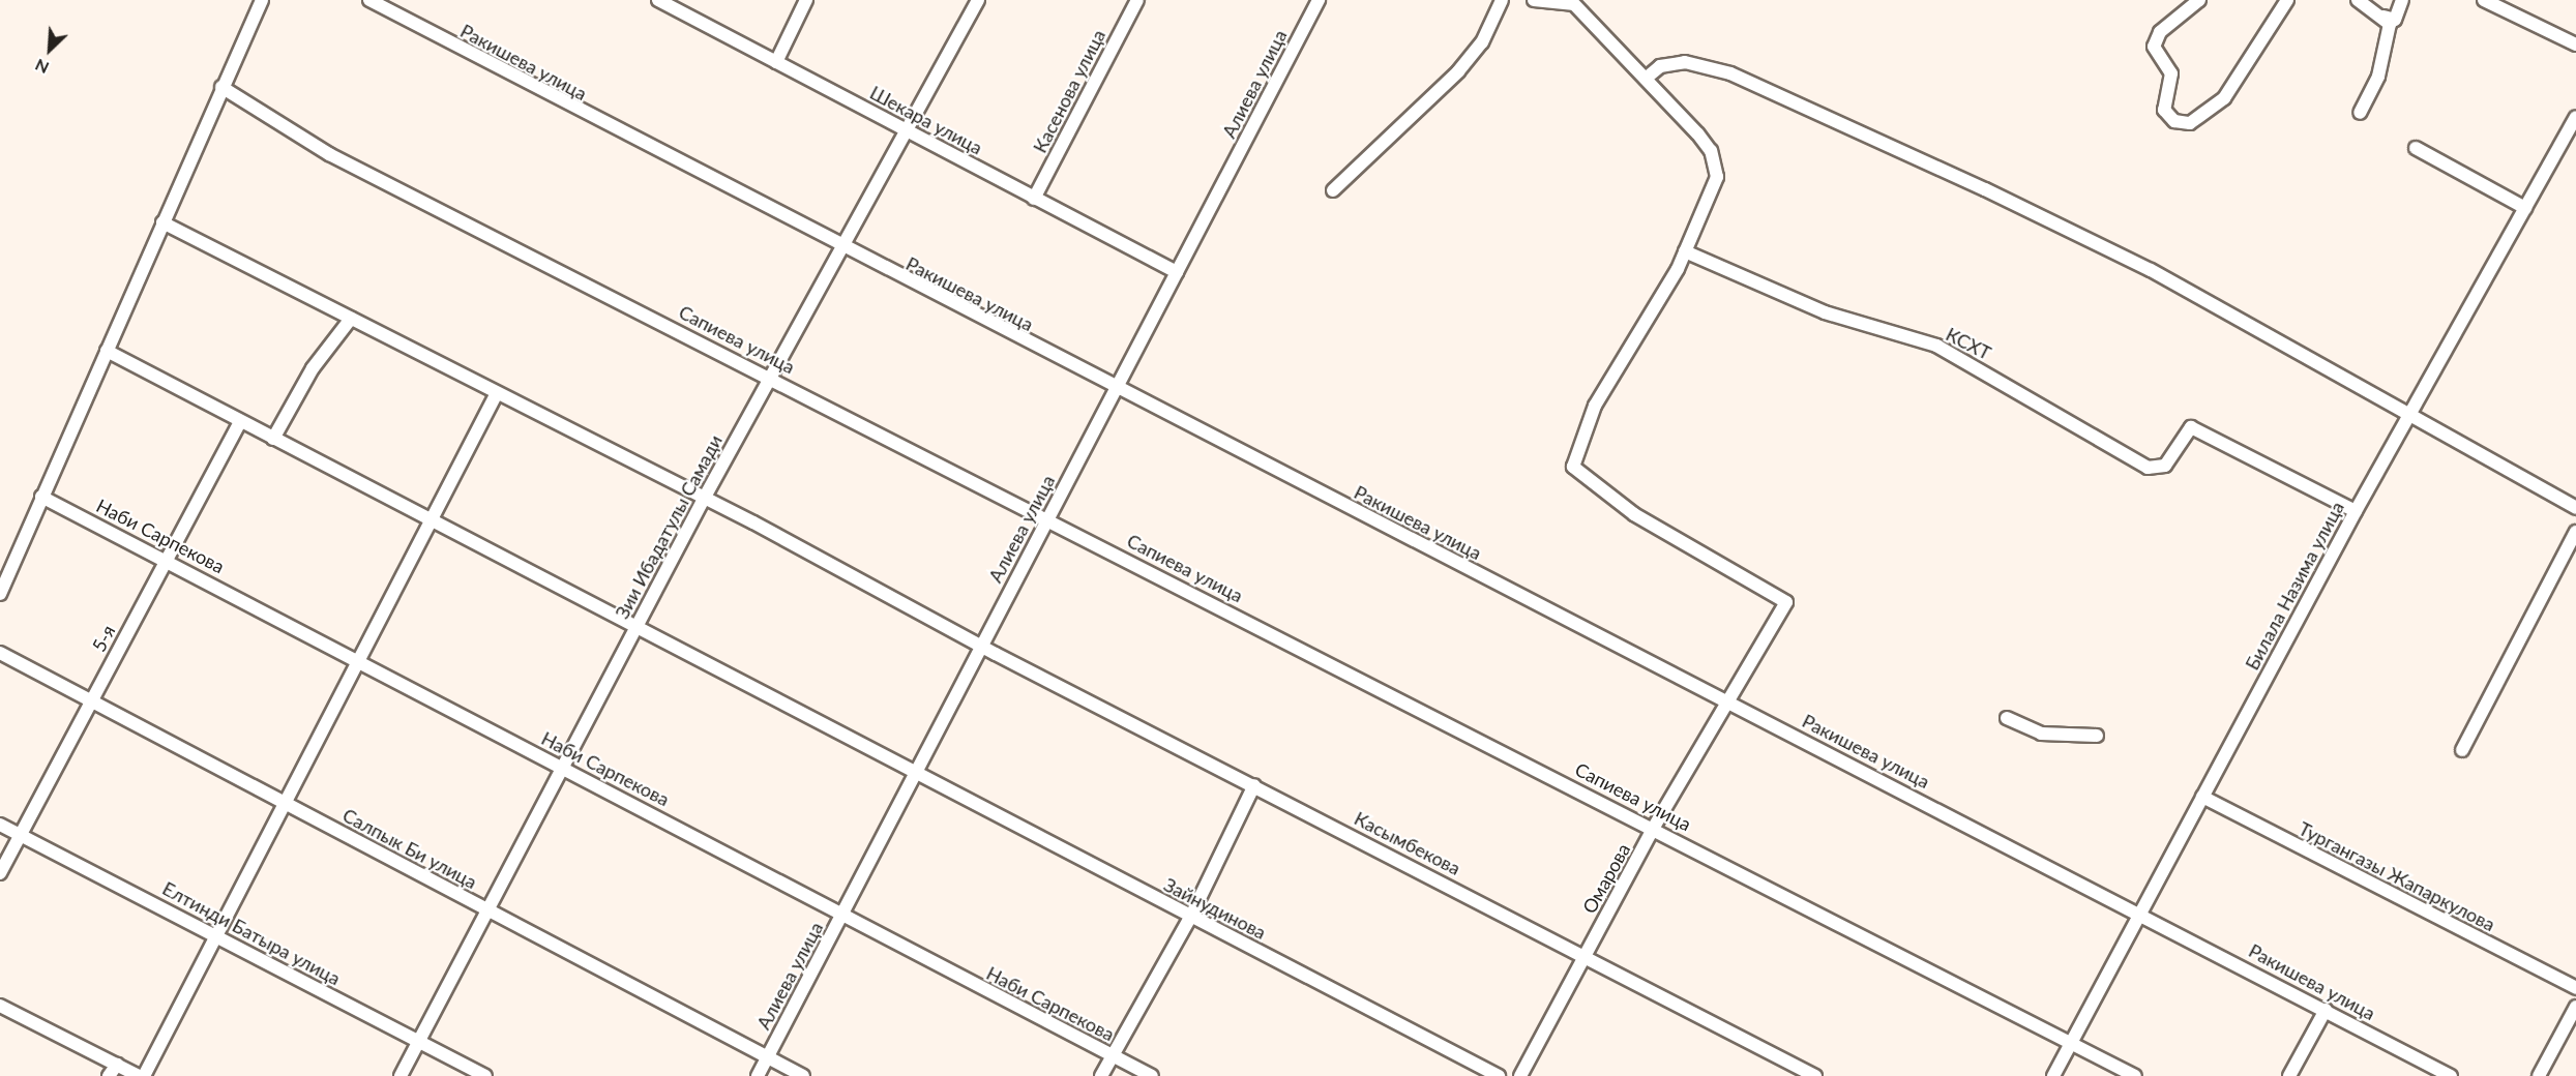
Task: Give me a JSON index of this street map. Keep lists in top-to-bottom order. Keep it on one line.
{"streets":{"street":["Ракишева улица","Алиева улица","Касенова улица","Шекара улица","Сапиева улица","КСХТ","Зии Ибадатулы Самади","Наби Сарпекова","Билала Назима улица","5-я","Касымбекова","Салпык Би улица","Тургангазы Жапаркулова","Омарова","Зайнудинова","Елтинди Батыра улица"]},"crossings":[["Ракишева улица","Алиева улица"],["Ракишева улица","Зии Ибадатулы Самади"],["Ракишева улица","Билала Назима улица"],["Ракишева улица","Омарова"],["Алиева улица","Шекара улица"],["Алиева улица","Сапиева улица"],["Алиева улица","Наби Сарпекова"],["Алиева улица","Касымбекова"],["Алиева улица","Салпык Би улица"],["Алиева улица","Зайнудинова"],["Касенова улица","Шекара улица"],["Шекара улица","Зии Ибадатулы Самади"],["Сапиева улица","Зии Ибадатулы Самади"],["Сапиева улица","Билала Назима улица"],["Сапиева улица","Омарова"],["КСХТ","Билала Назима улица"],["КСХТ","Омарова"],["Зии Ибадатулы Самади","Наби Сарпекова"],["Зии Ибадатулы Самади","Касымбекова"],["Зии Ибадатулы Самади","Салпык Би улица"],["Зии Ибадатулы Самади","Зайнудинова"],["Зии Ибадатулы Самади","Елтинди Батыра улица"],["Наби Сарпекова","5-я"],["Билала Назима улица","Тургангазы Жапаркулова"],["5-я","Салпык Би улица"],["5-я","Зайнудинова"],["5-я","Елтинди Батыра улица"],["Касымбекова","Омарова"]],"north":"bottom left"}
